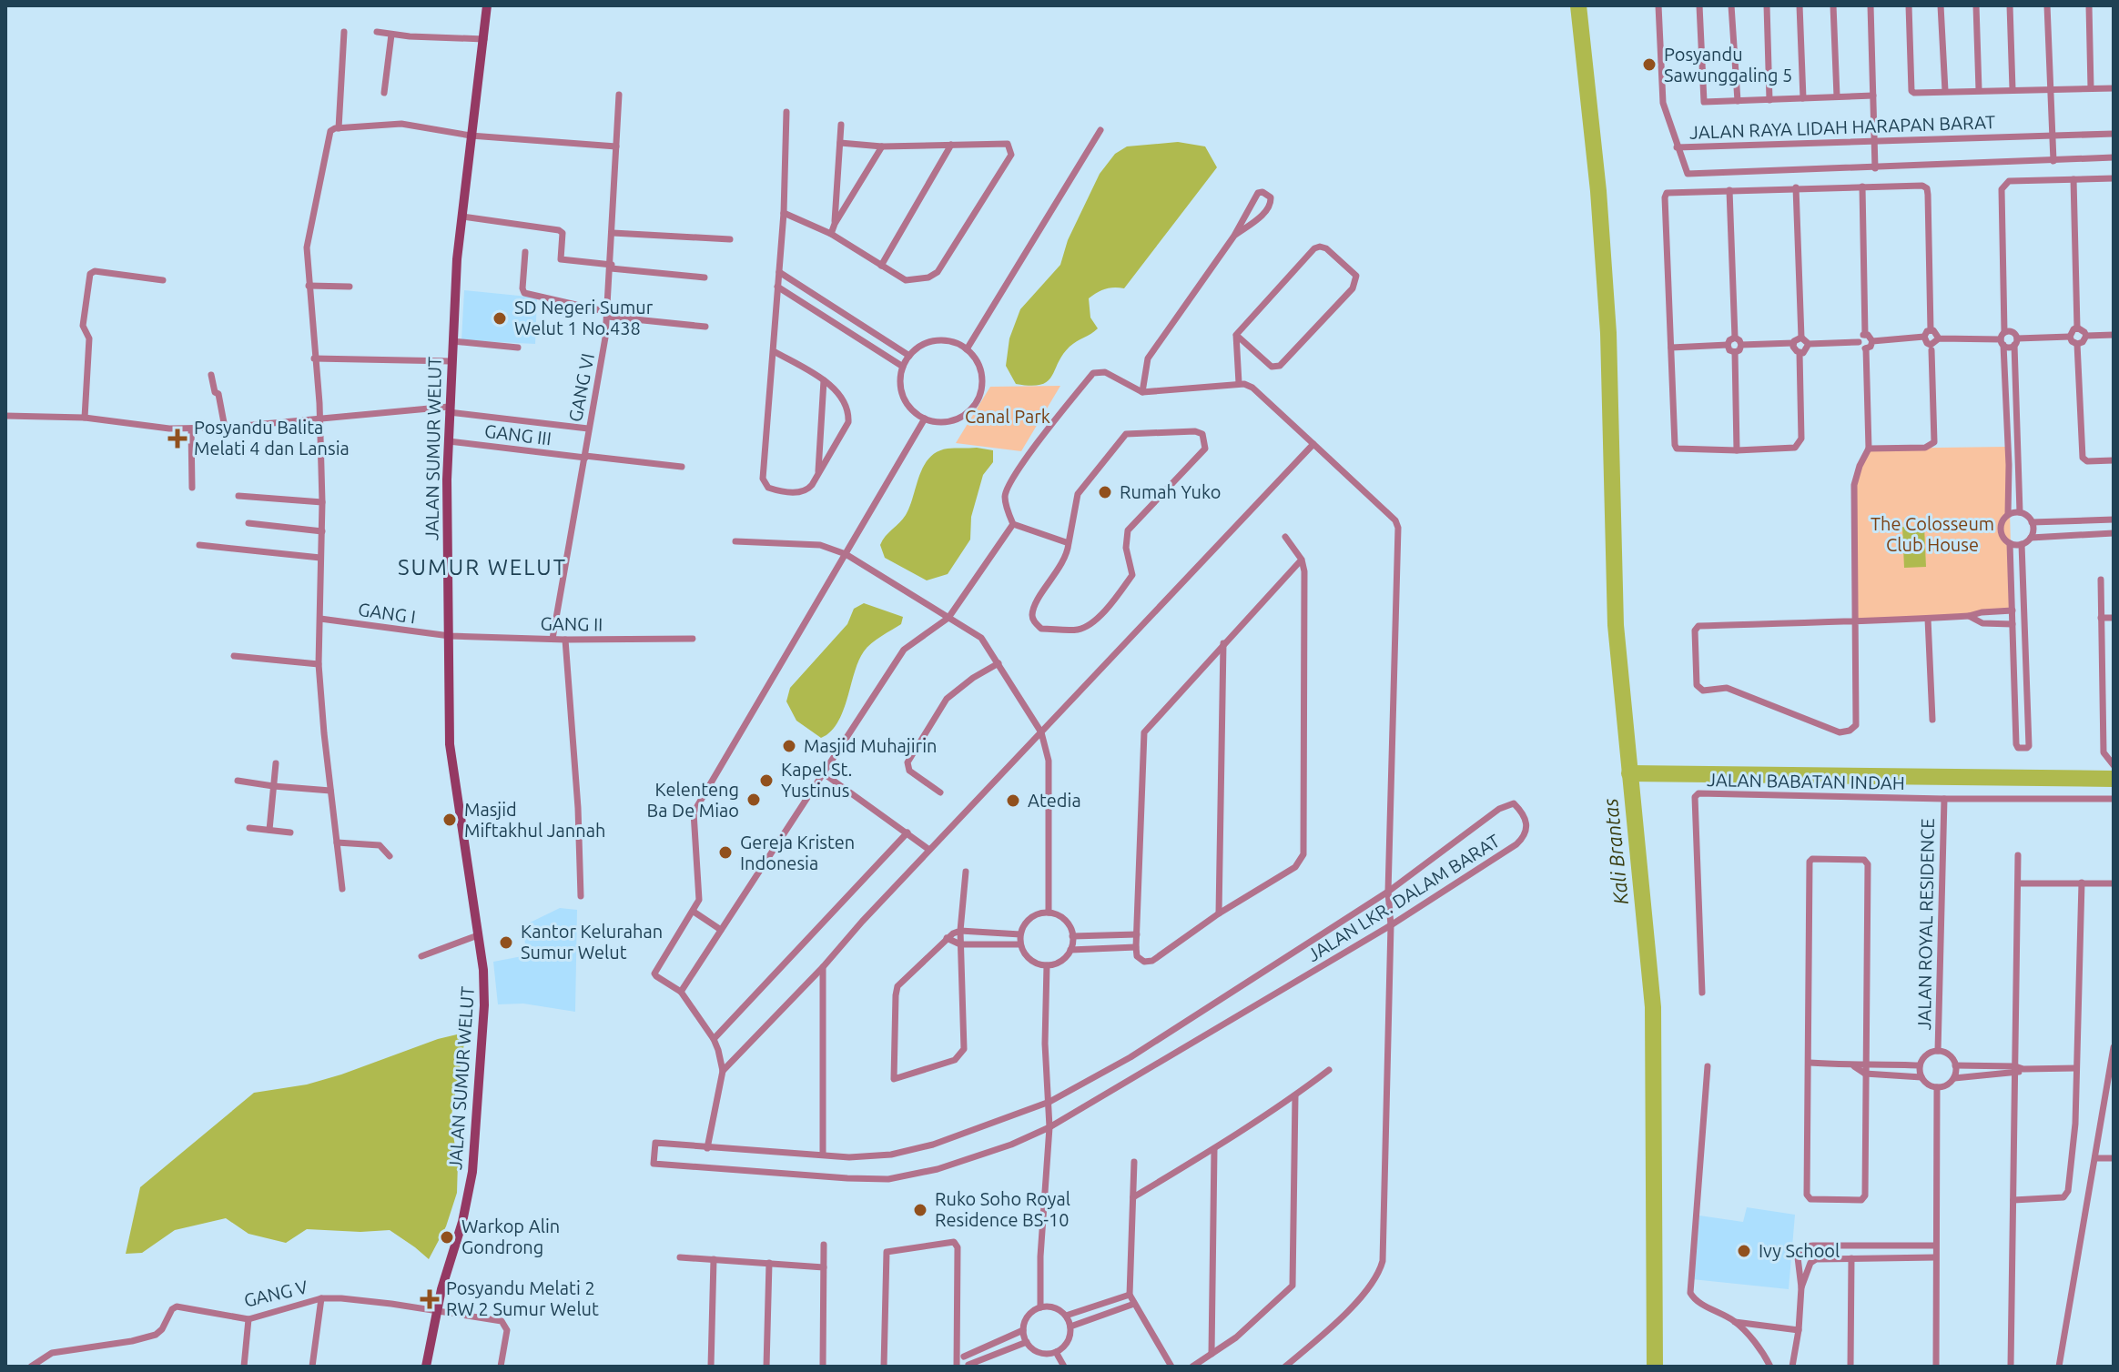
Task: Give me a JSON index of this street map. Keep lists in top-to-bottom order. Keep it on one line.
{"streets":{"street":["JALAN RAYA LIDAH HARAPAN BARAT","GANG VI","GANG III","JALAN SUMUR WELUT","GANG I","GANG II","JALAN BABATAN INDAH","JALAN LKR. DALAM BARAT","JALAN ROYAL RESIDENCE","GANG V"]},"crossings":[["GANG VI","GANG III"],["GANG VI","GANG II"],["GANG III","JALAN SUMUR WELUT"],["JALAN SUMUR WELUT","GANG I"],["JALAN SUMUR WELUT","GANG II"],["JALAN SUMUR WELUT","GANG V"],["GANG I","GANG II"],["JALAN BABATAN INDAH","JALAN ROYAL RESIDENCE"]],"districts":["SUMUR WELUT"],"water":["Kali Brantas"],"parks":["Canal Park","The Colosseum Club House"],"places":{"other":["Posyandu Sawunggaling 5","SD Negeri Sumur Welut 1 No.438","Rumah Yuko","Masjid Muhajirin","Kapel St. Yustinus","Kelenteng Ba De Miao","Atedia","Masjid Miftakhul Jannah","Gereja Kristen Indonesia","Kantor Kelurahan Sumur Welut","Ruko Soho Royal Residence BS-10","Warkop Alin Gondrong","Ivy School"],"health":["Posyandu Balita Melati 4 dan Lansia","Posyandu Melati 2 RW 2 Sumur Welut"]}}
